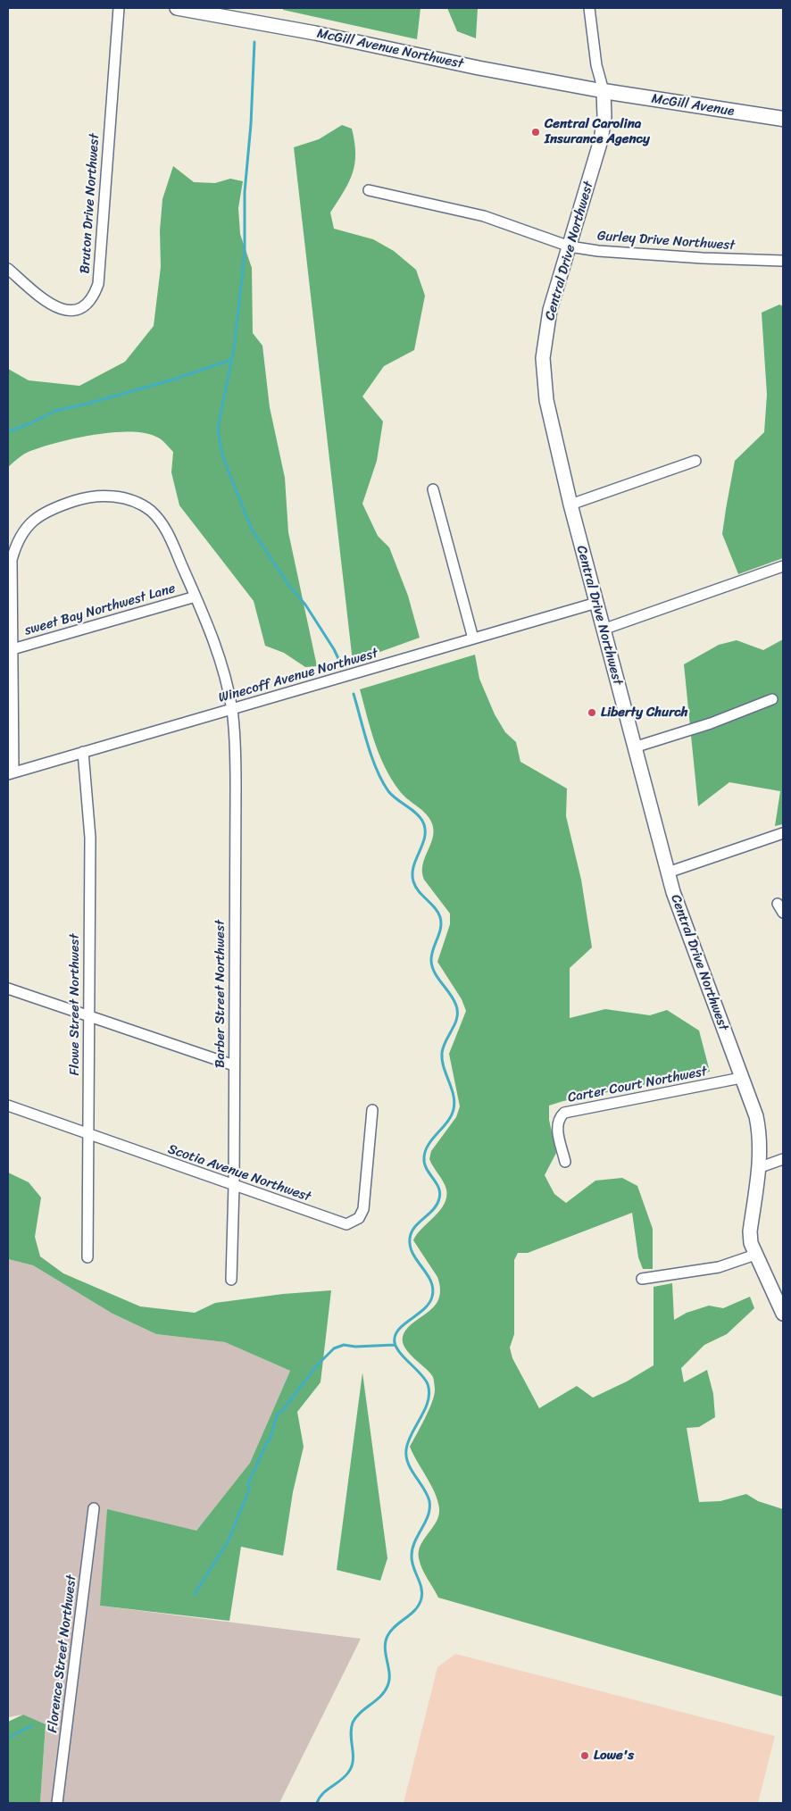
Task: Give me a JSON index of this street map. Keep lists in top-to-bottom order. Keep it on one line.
{"streets":{"main road":["McGill Avenue"],"street":["McGill Avenue Northwest","Bruton Drive Northwest","Gurley Drive Northwest","Central Drive Northwest","sweet Bay Northwest Lane","Winecoff Avenue Northwest","Barber Street Northwest","Flowe Street Northwest","Carter Court Northwest","Scotia Avenue Northwest","Florence Street Northwest"]},"crossings":[["McGill Avenue Northwest","McGill Avenue"],["McGill Avenue Northwest","Central Drive Northwest"],["McGill Avenue","Central Drive Northwest"],["Gurley Drive Northwest","Central Drive Northwest"],["Central Drive Northwest","Winecoff Avenue Northwest"],["Central Drive Northwest","Carter Court Northwest"],["sweet Bay Northwest Lane","Barber Street Northwest"],["Winecoff Avenue Northwest","Barber Street Northwest"],["Winecoff Avenue Northwest","Flowe Street Northwest"],["Barber Street Northwest","Scotia Avenue Northwest"],["Flowe Street Northwest","Scotia Avenue Northwest"]],"places":["Central Carolina Insurance Agency","Liberty Church","Lowe's"]}
